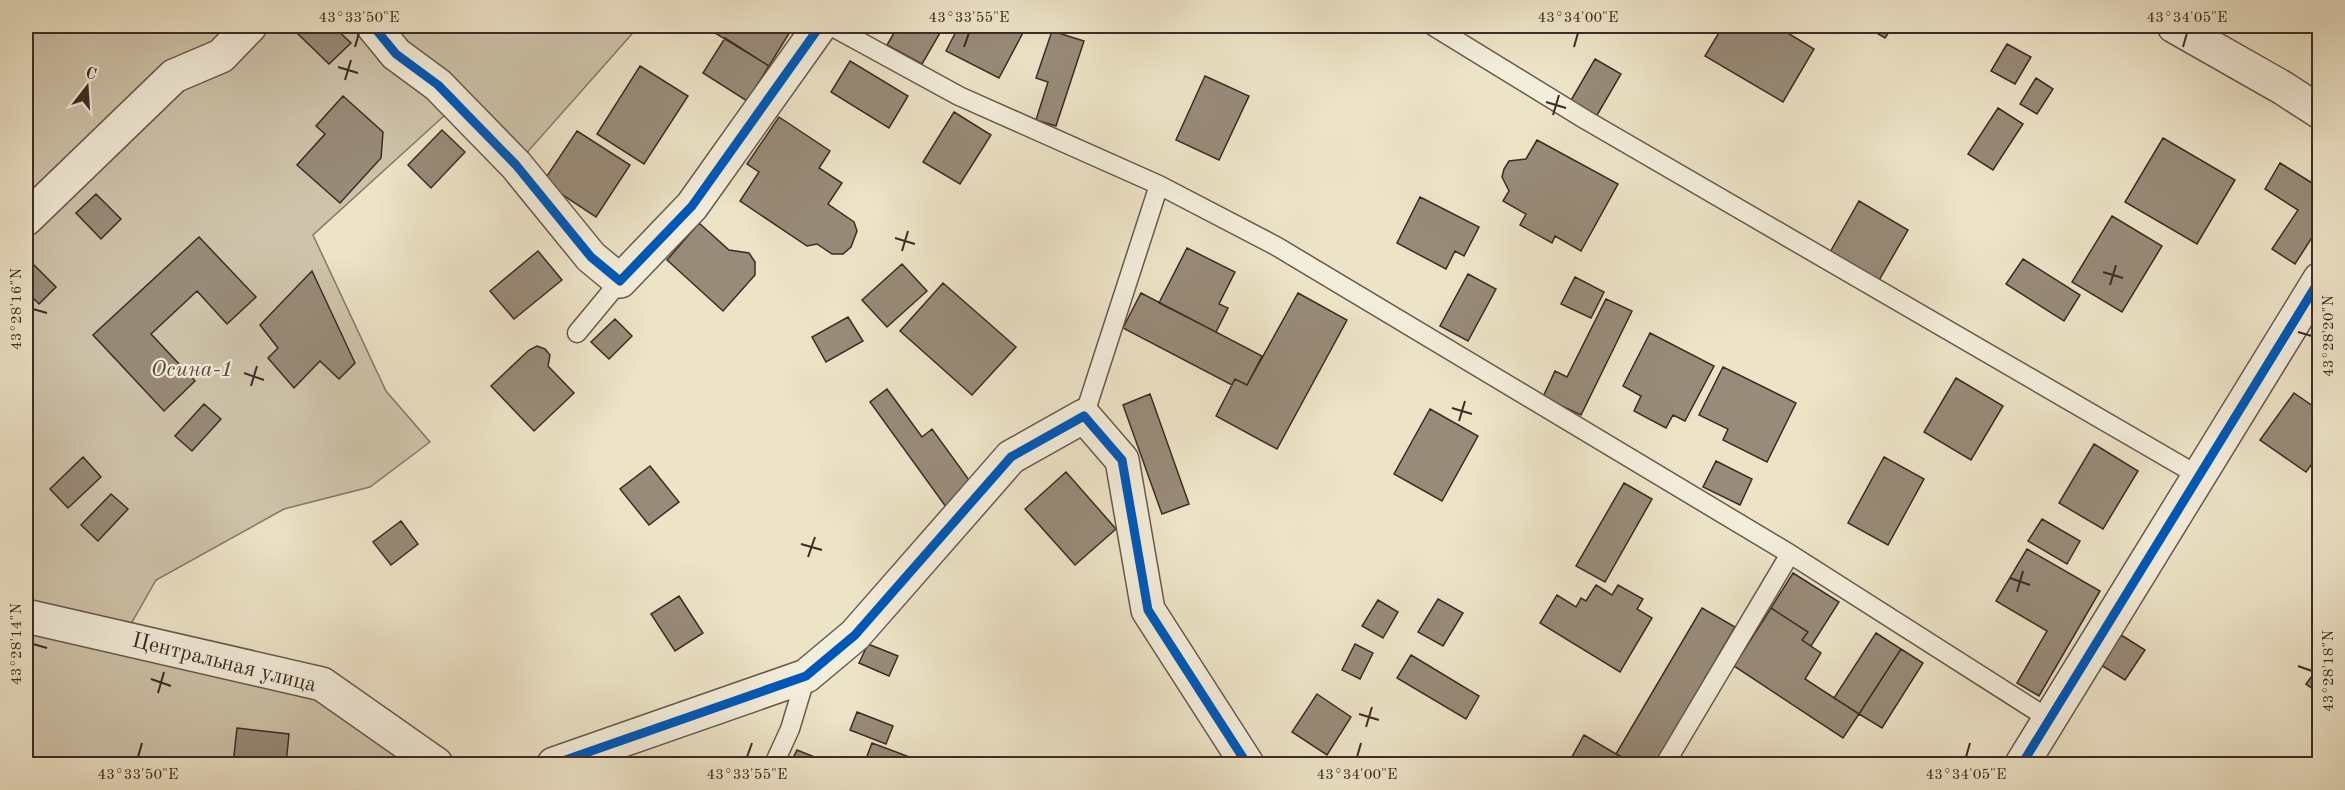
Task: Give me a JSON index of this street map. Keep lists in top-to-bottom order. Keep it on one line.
{"streets":{"street":["Центральная улица"]},"parks":["Осина-1"],"north":"top","coordinates":["43°33'50\"E","43°33'55\"E","43°34'00\"E","43°34'05\"E","43°28'16\"N","43°28'20\"N","43°28'14\"N","43°28'18\"N"]}
